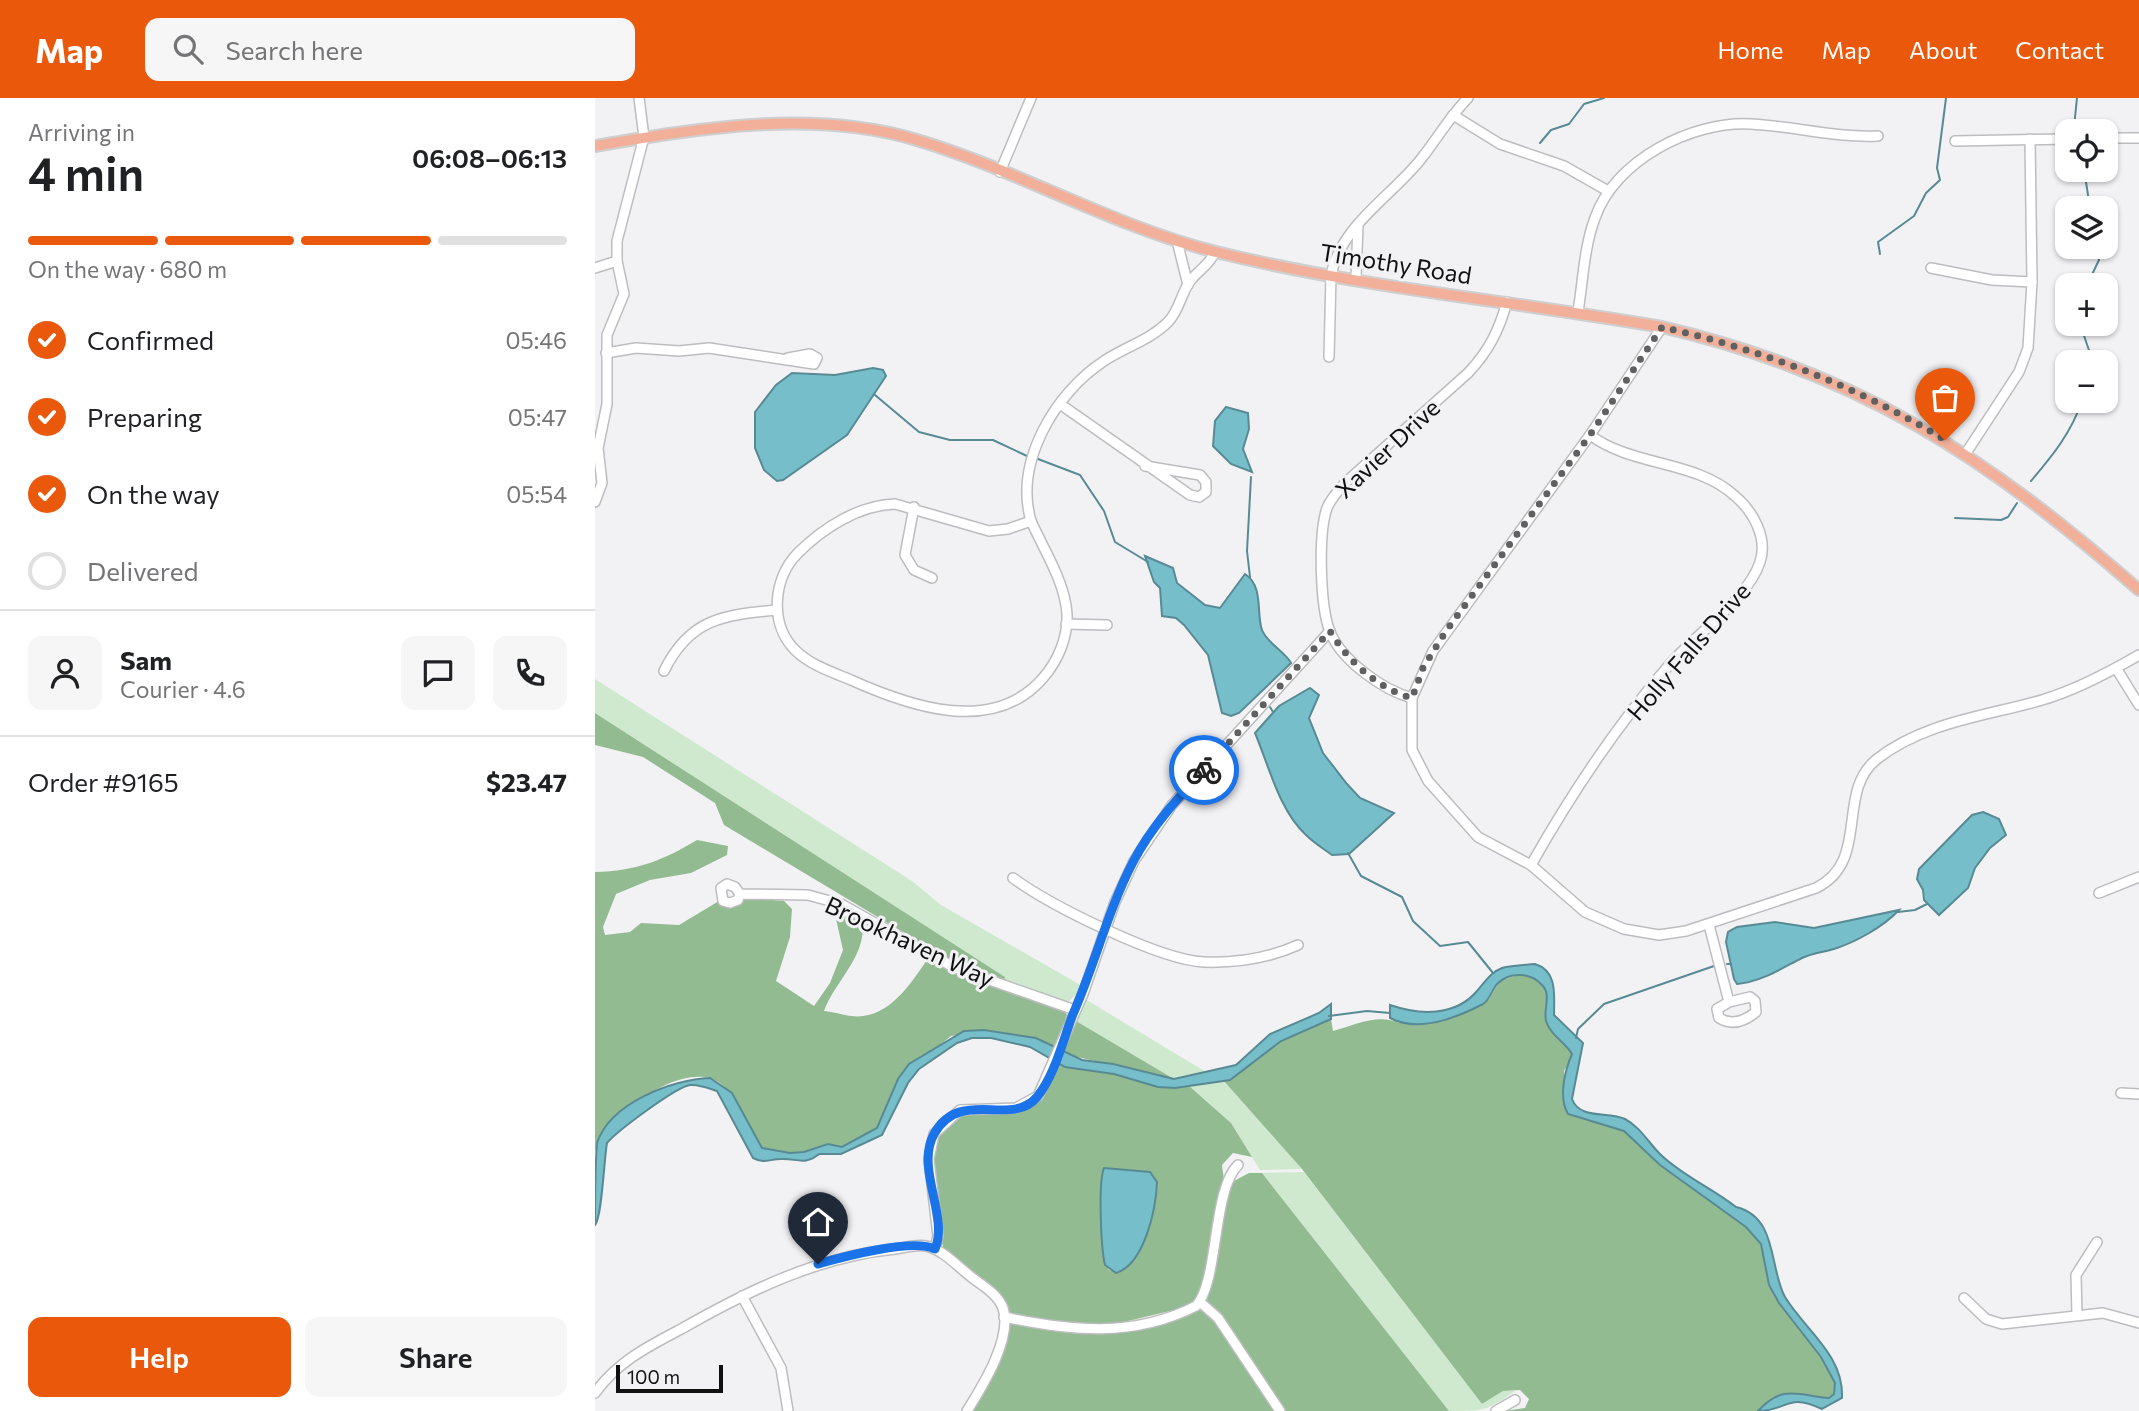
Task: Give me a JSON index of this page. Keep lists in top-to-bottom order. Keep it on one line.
{"streets":{"main road":["Timothy Road"],"street":["Xavier Drive","Holly Falls Drive","Brookhaven Way"]},"crossings":[["Timothy Road","Xavier Drive"]],"scale_bar":"100 m","page":{"header":"Map","search":"Search here","nav":["Home","Map","About","Contact"],"heading":["4 min","Arriving in","06:08–06:13"],"panel":["Sam","Courier · 4.6","Order #9165","$23.47"],"map_buttons":["+","−"],"bar":"On the way · 680 m","list":[["Confirmed","05:46"],["Preparing","05:47"],["On the way","05:54"],"Delivered"],"buttons":["Help","Share"],"scale":"100 m"}}
